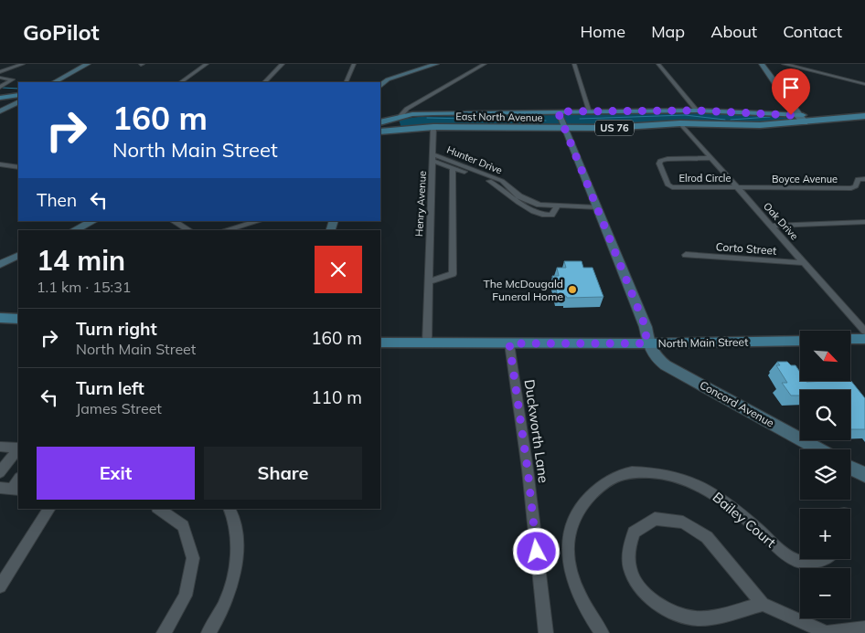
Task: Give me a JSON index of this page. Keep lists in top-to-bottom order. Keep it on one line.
{"streets":{"main road":["East North Avenue","US 76","North Main Street"],"street":["Hunter Drive","Elrod Circle","Boyce Avenue","Henry Avenue","Oak Drive","Corto Street","Concord Avenue","Duckworth Lane","Bailey Court"]},"crossings":[["East North Avenue","US 76"],["East North Avenue","Henry Avenue"],["East North Avenue","Oak Drive"],["Hunter Drive","Henry Avenue"],["Elrod Circle","Boyce Avenue"],["Elrod Circle","Oak Drive"],["Boyce Avenue","Oak Drive"],["Henry Avenue","North Main Street"],["Oak Drive","Corto Street"],["North Main Street","Concord Avenue"],["North Main Street","Duckworth Lane"]],"places":["The McDougald Funeral Home"],"north":"bottom right","page":{"header":"GoPilot","nav":["Home","Map","About","Contact"],"turn":["160 m","North Main Street"],"then":"Then","heading":["14 min","1.1 km · 15:31"],"list":[{"name":"Turn right","note":"North Main Street","value":"160 m"},{"name":"Turn left","note":"James Street","value":"110 m"}],"map_buttons":["+","−"],"buttons":["Exit","Share"]}}
